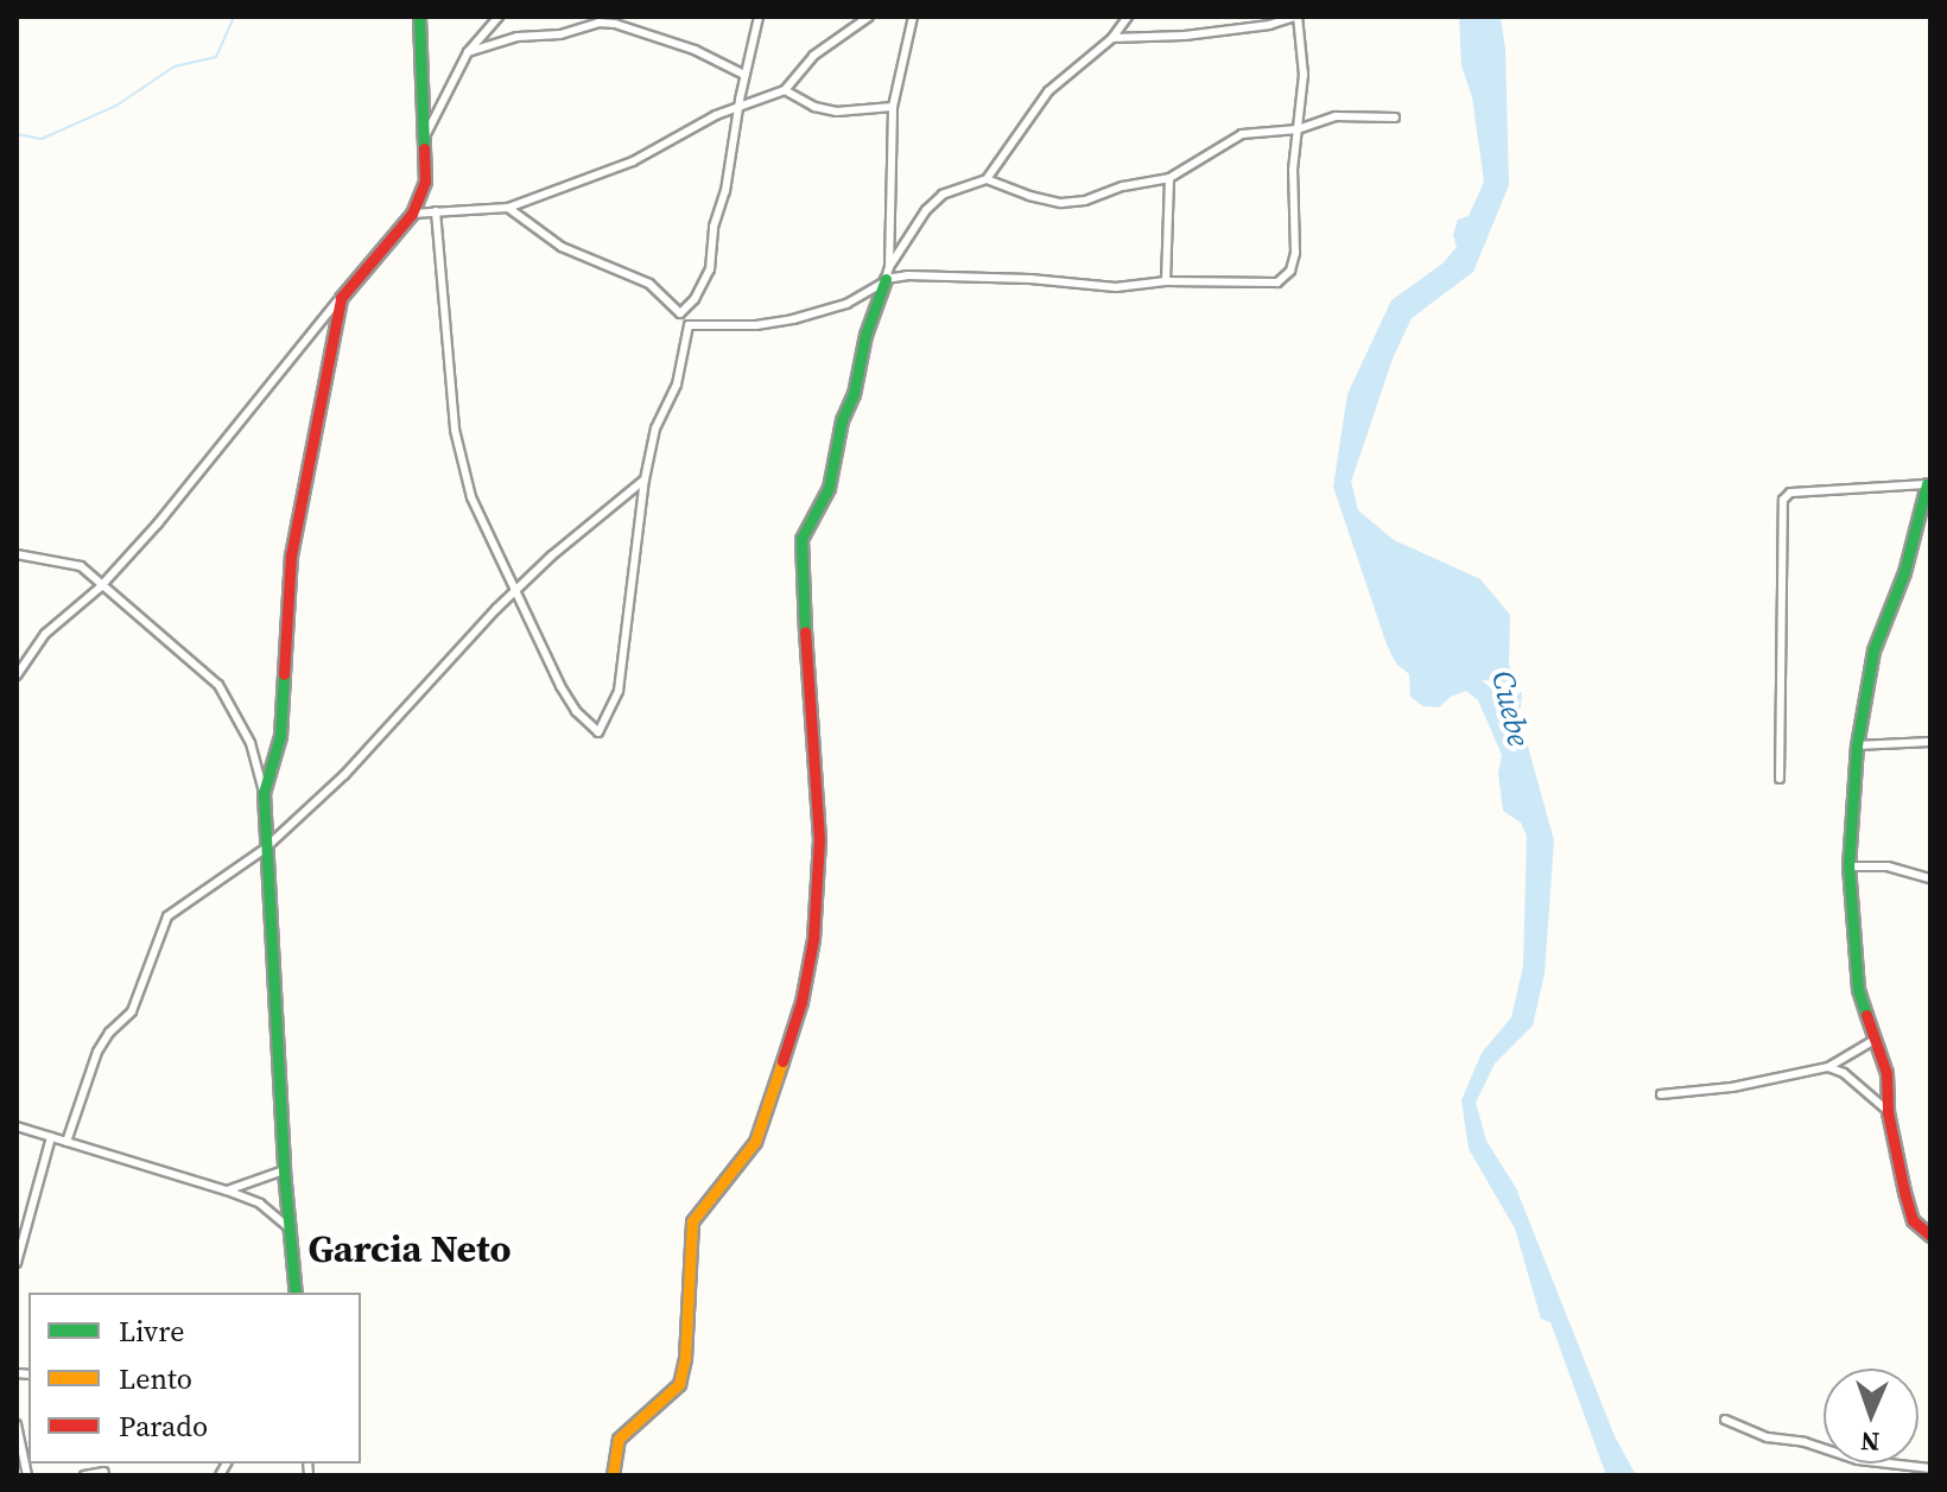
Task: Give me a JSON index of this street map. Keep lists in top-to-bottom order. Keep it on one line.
{"districts":["Garcia Neto"],"water":["Cuebe"],"legend":["Livre","Lento","Parado"],"north":"bottom"}
